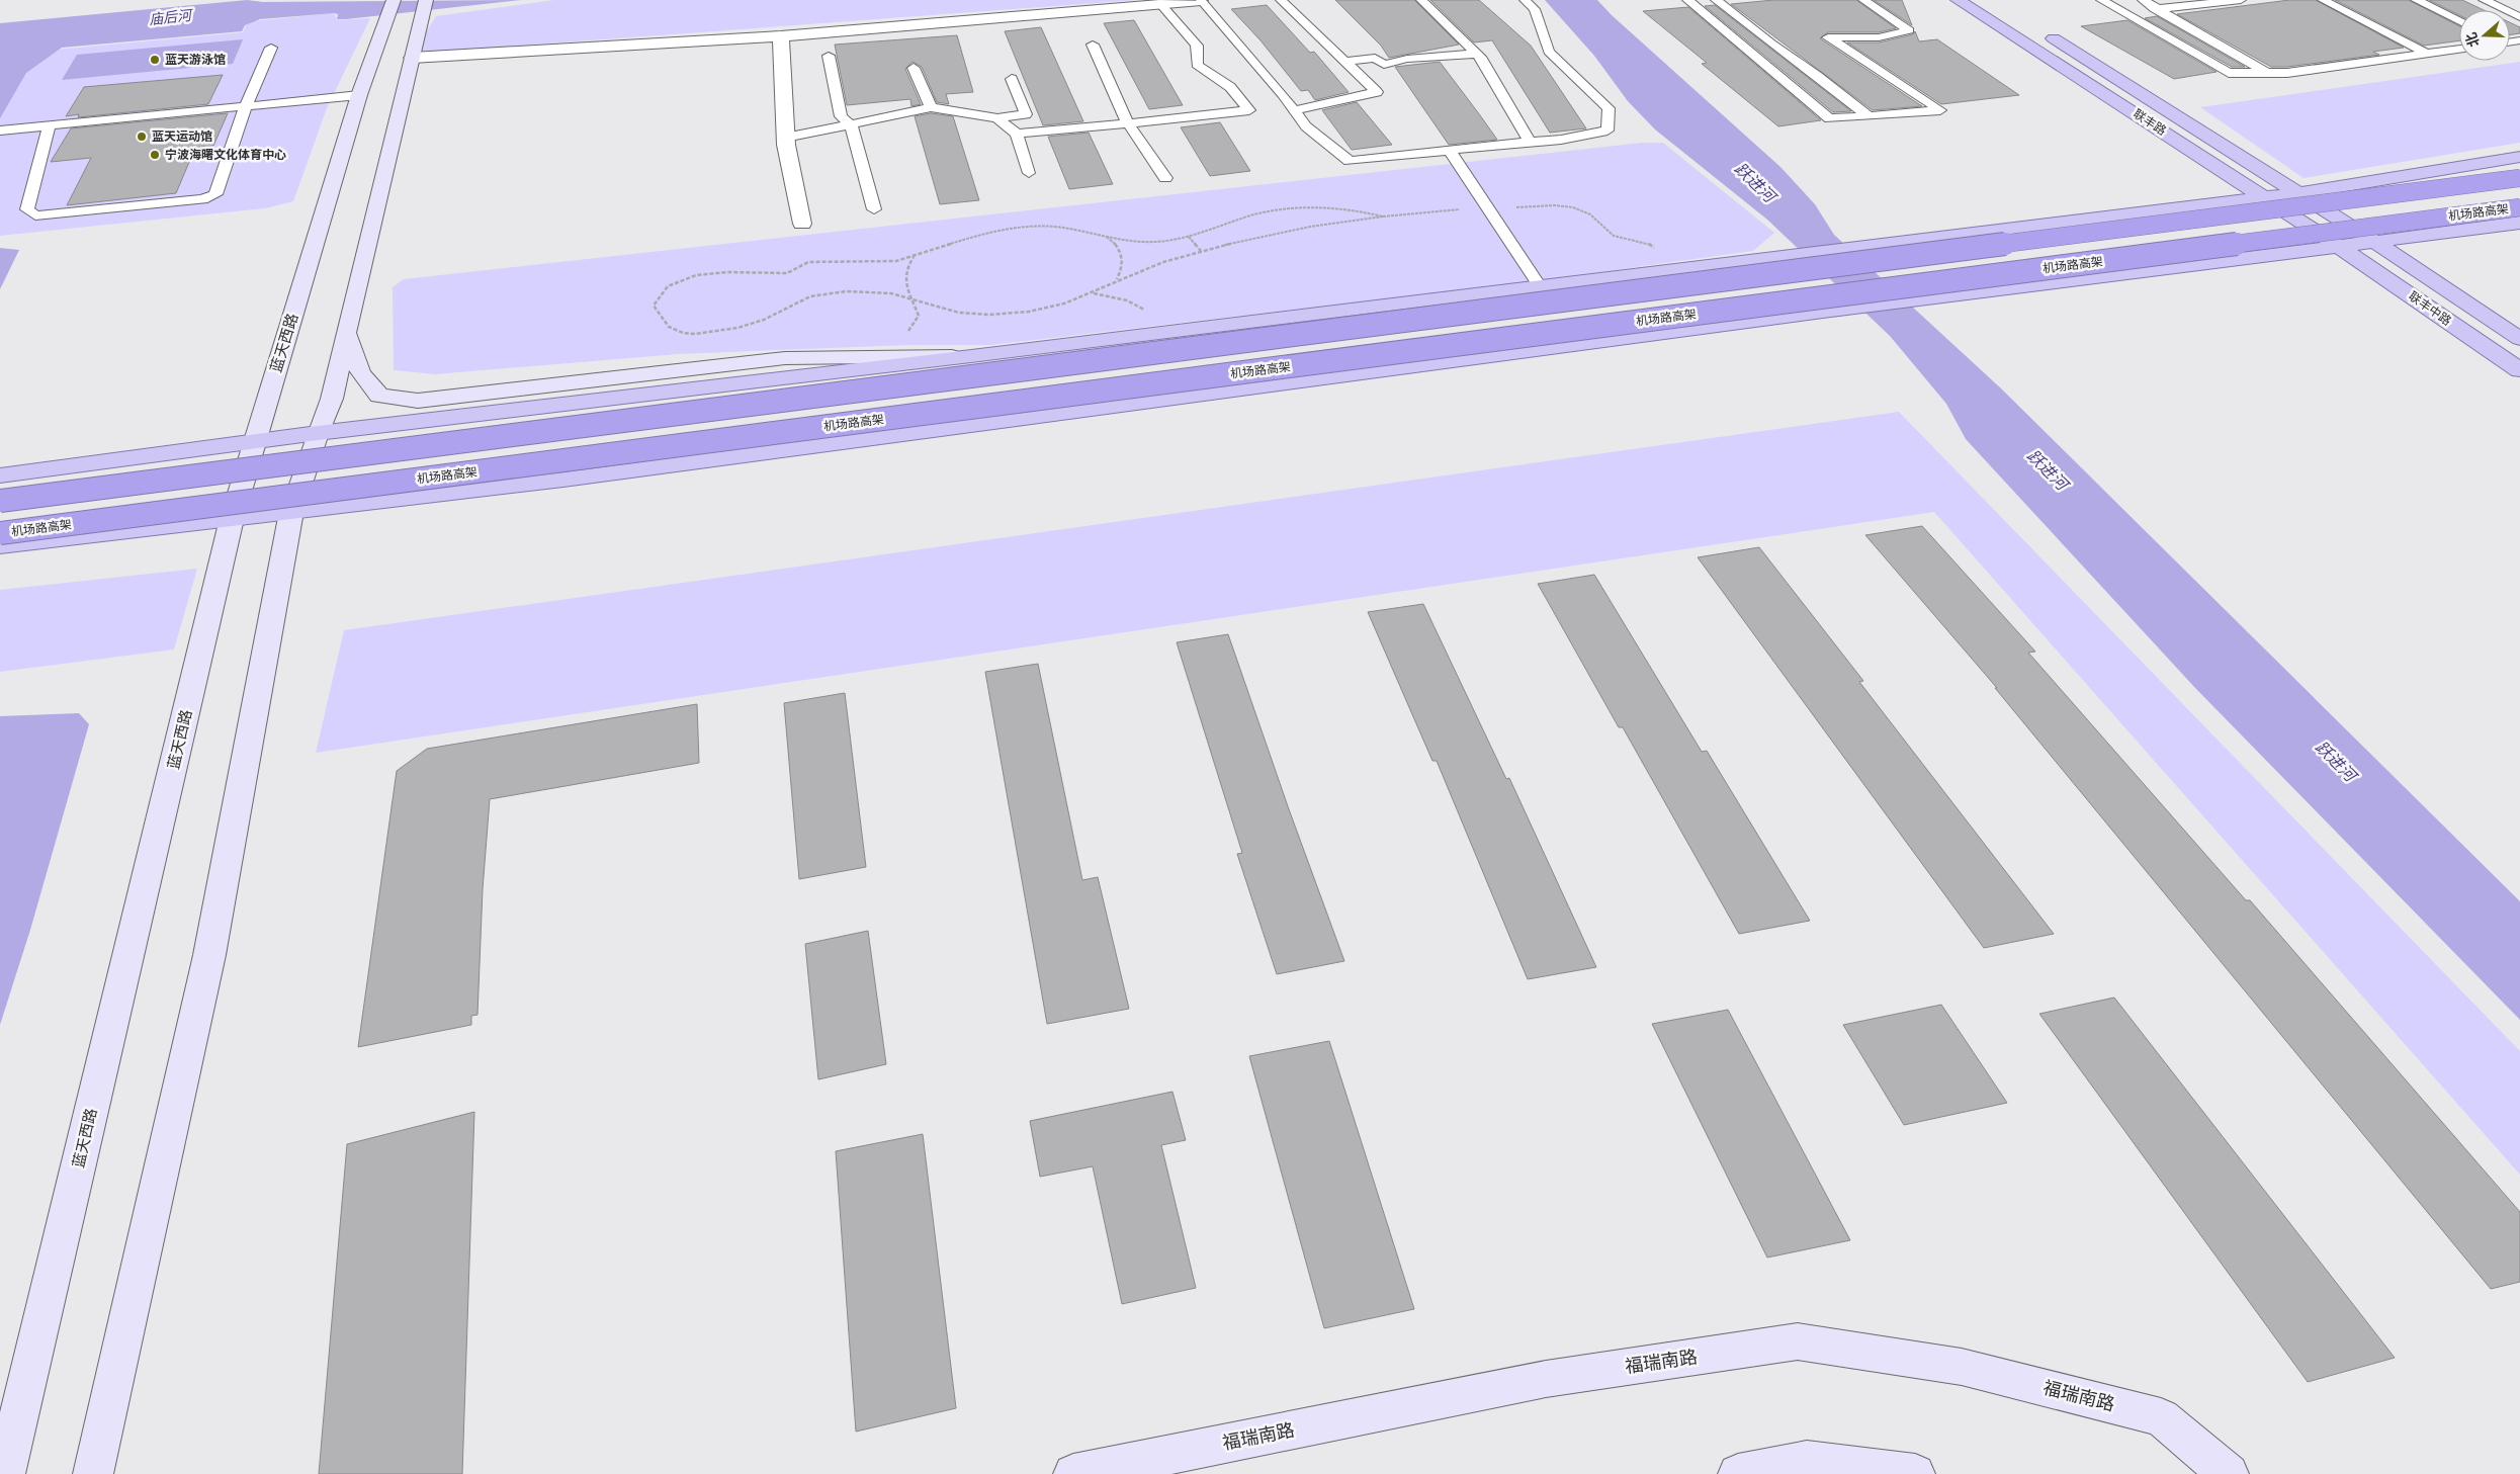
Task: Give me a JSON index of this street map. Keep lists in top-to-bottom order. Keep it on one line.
{"streets":{"highway":["机场路高架"],"main road":["联丰路","联丰中路"],"street":["蓝天西路","福瑞南路"]},"crossings":[["联丰路","联丰中路"]],"water":["庙后河","跃进河"],"places":["蓝天游泳馆","蓝天运动馆","宁波海曙文化体育中心"],"north":"left"}
